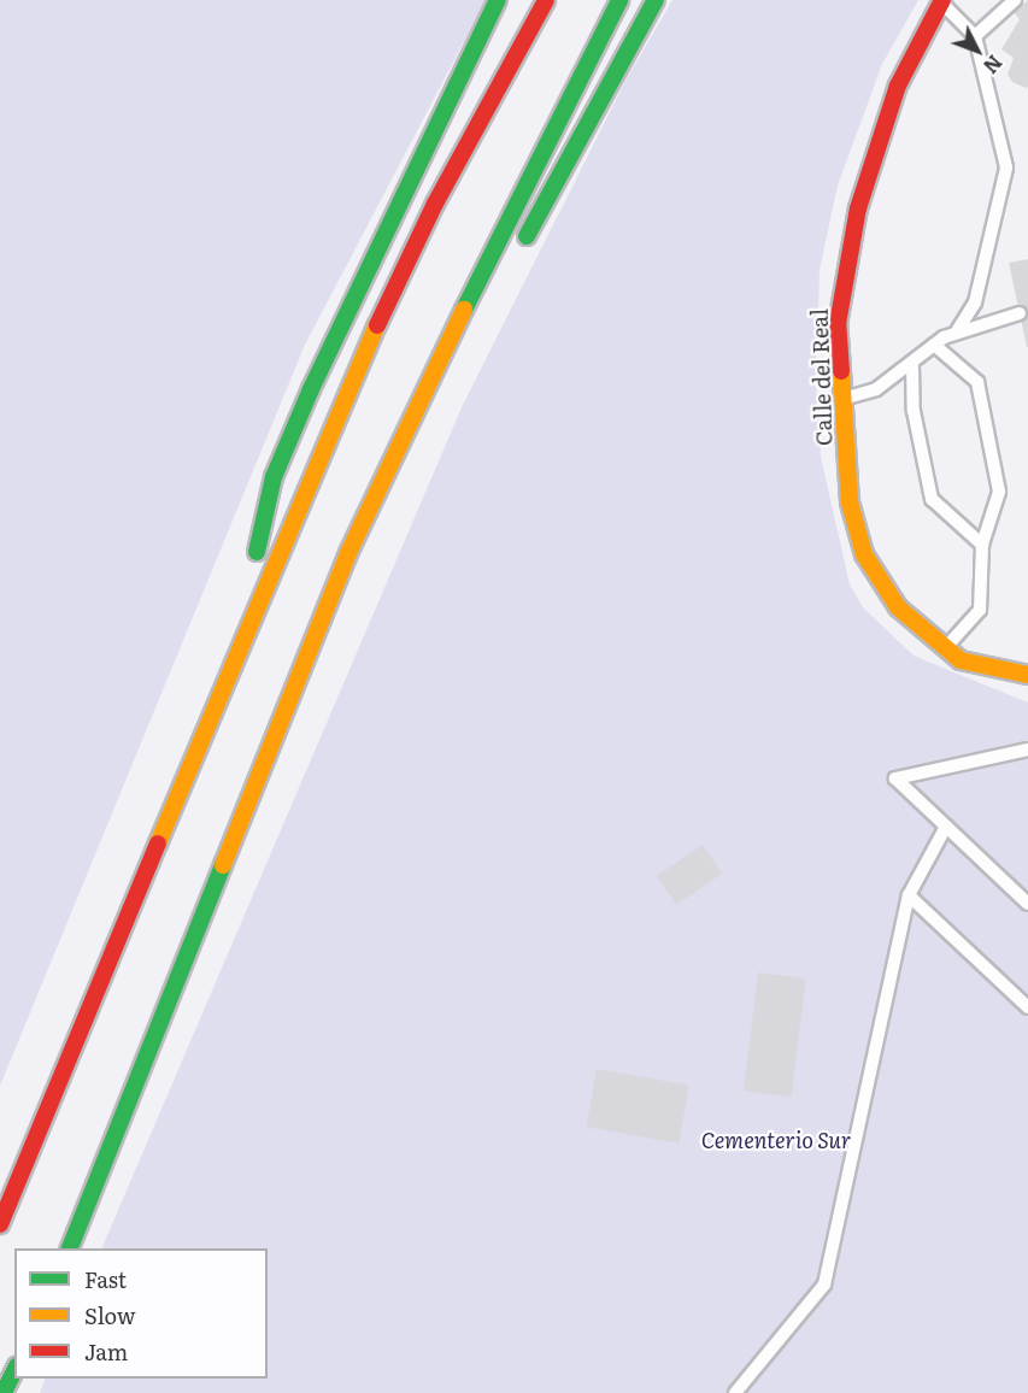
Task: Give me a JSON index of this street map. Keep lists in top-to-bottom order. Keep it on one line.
{"streets":{"main road":["Calle del Real"]},"parks":["Cementerio Sur"],"legend":["Fast","Slow","Jam"],"north":"bottom right"}
